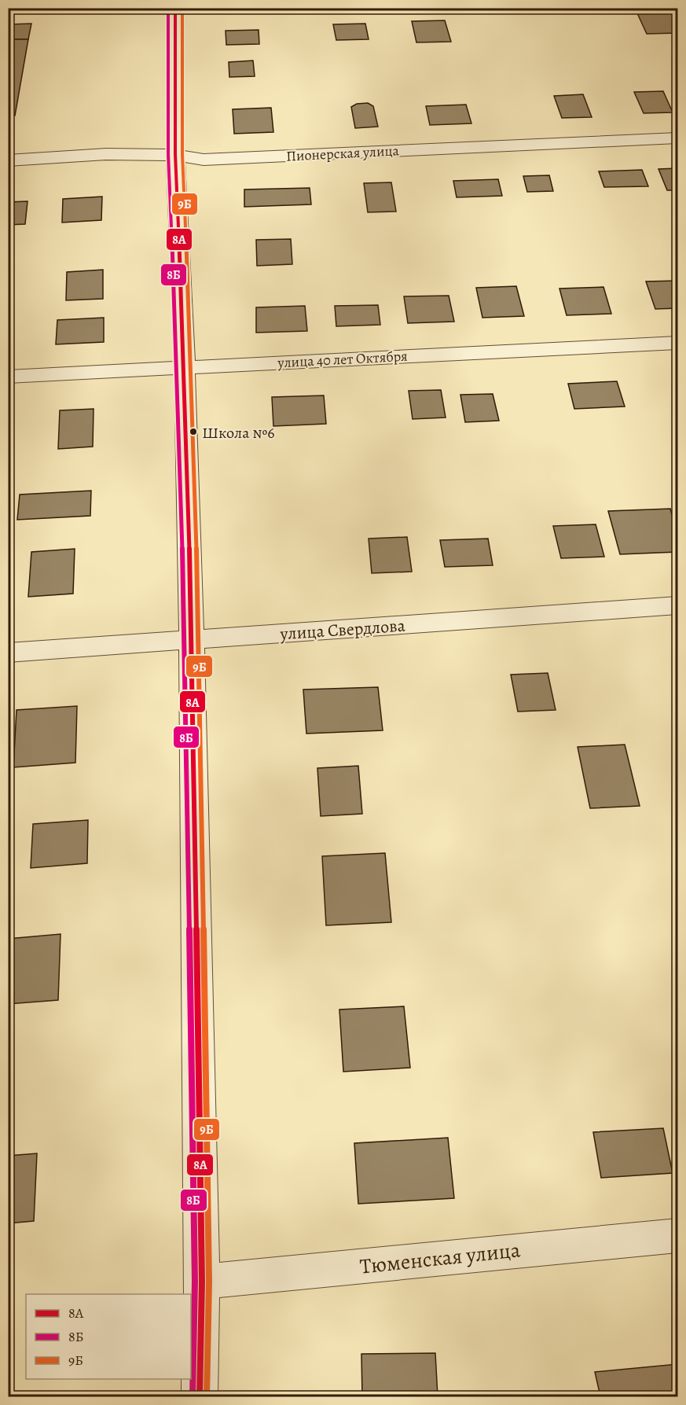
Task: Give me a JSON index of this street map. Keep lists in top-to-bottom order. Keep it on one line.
{"streets":{"street":["Пионерская улица","улица 40 лет Октября","улица Свердлова","Тюменская улица"]},"places":["Школа №6"],"lines":["transit line 8А","transit line 8Б","transit line 9Б"],"legend":["8А","8Б","9Б"]}
